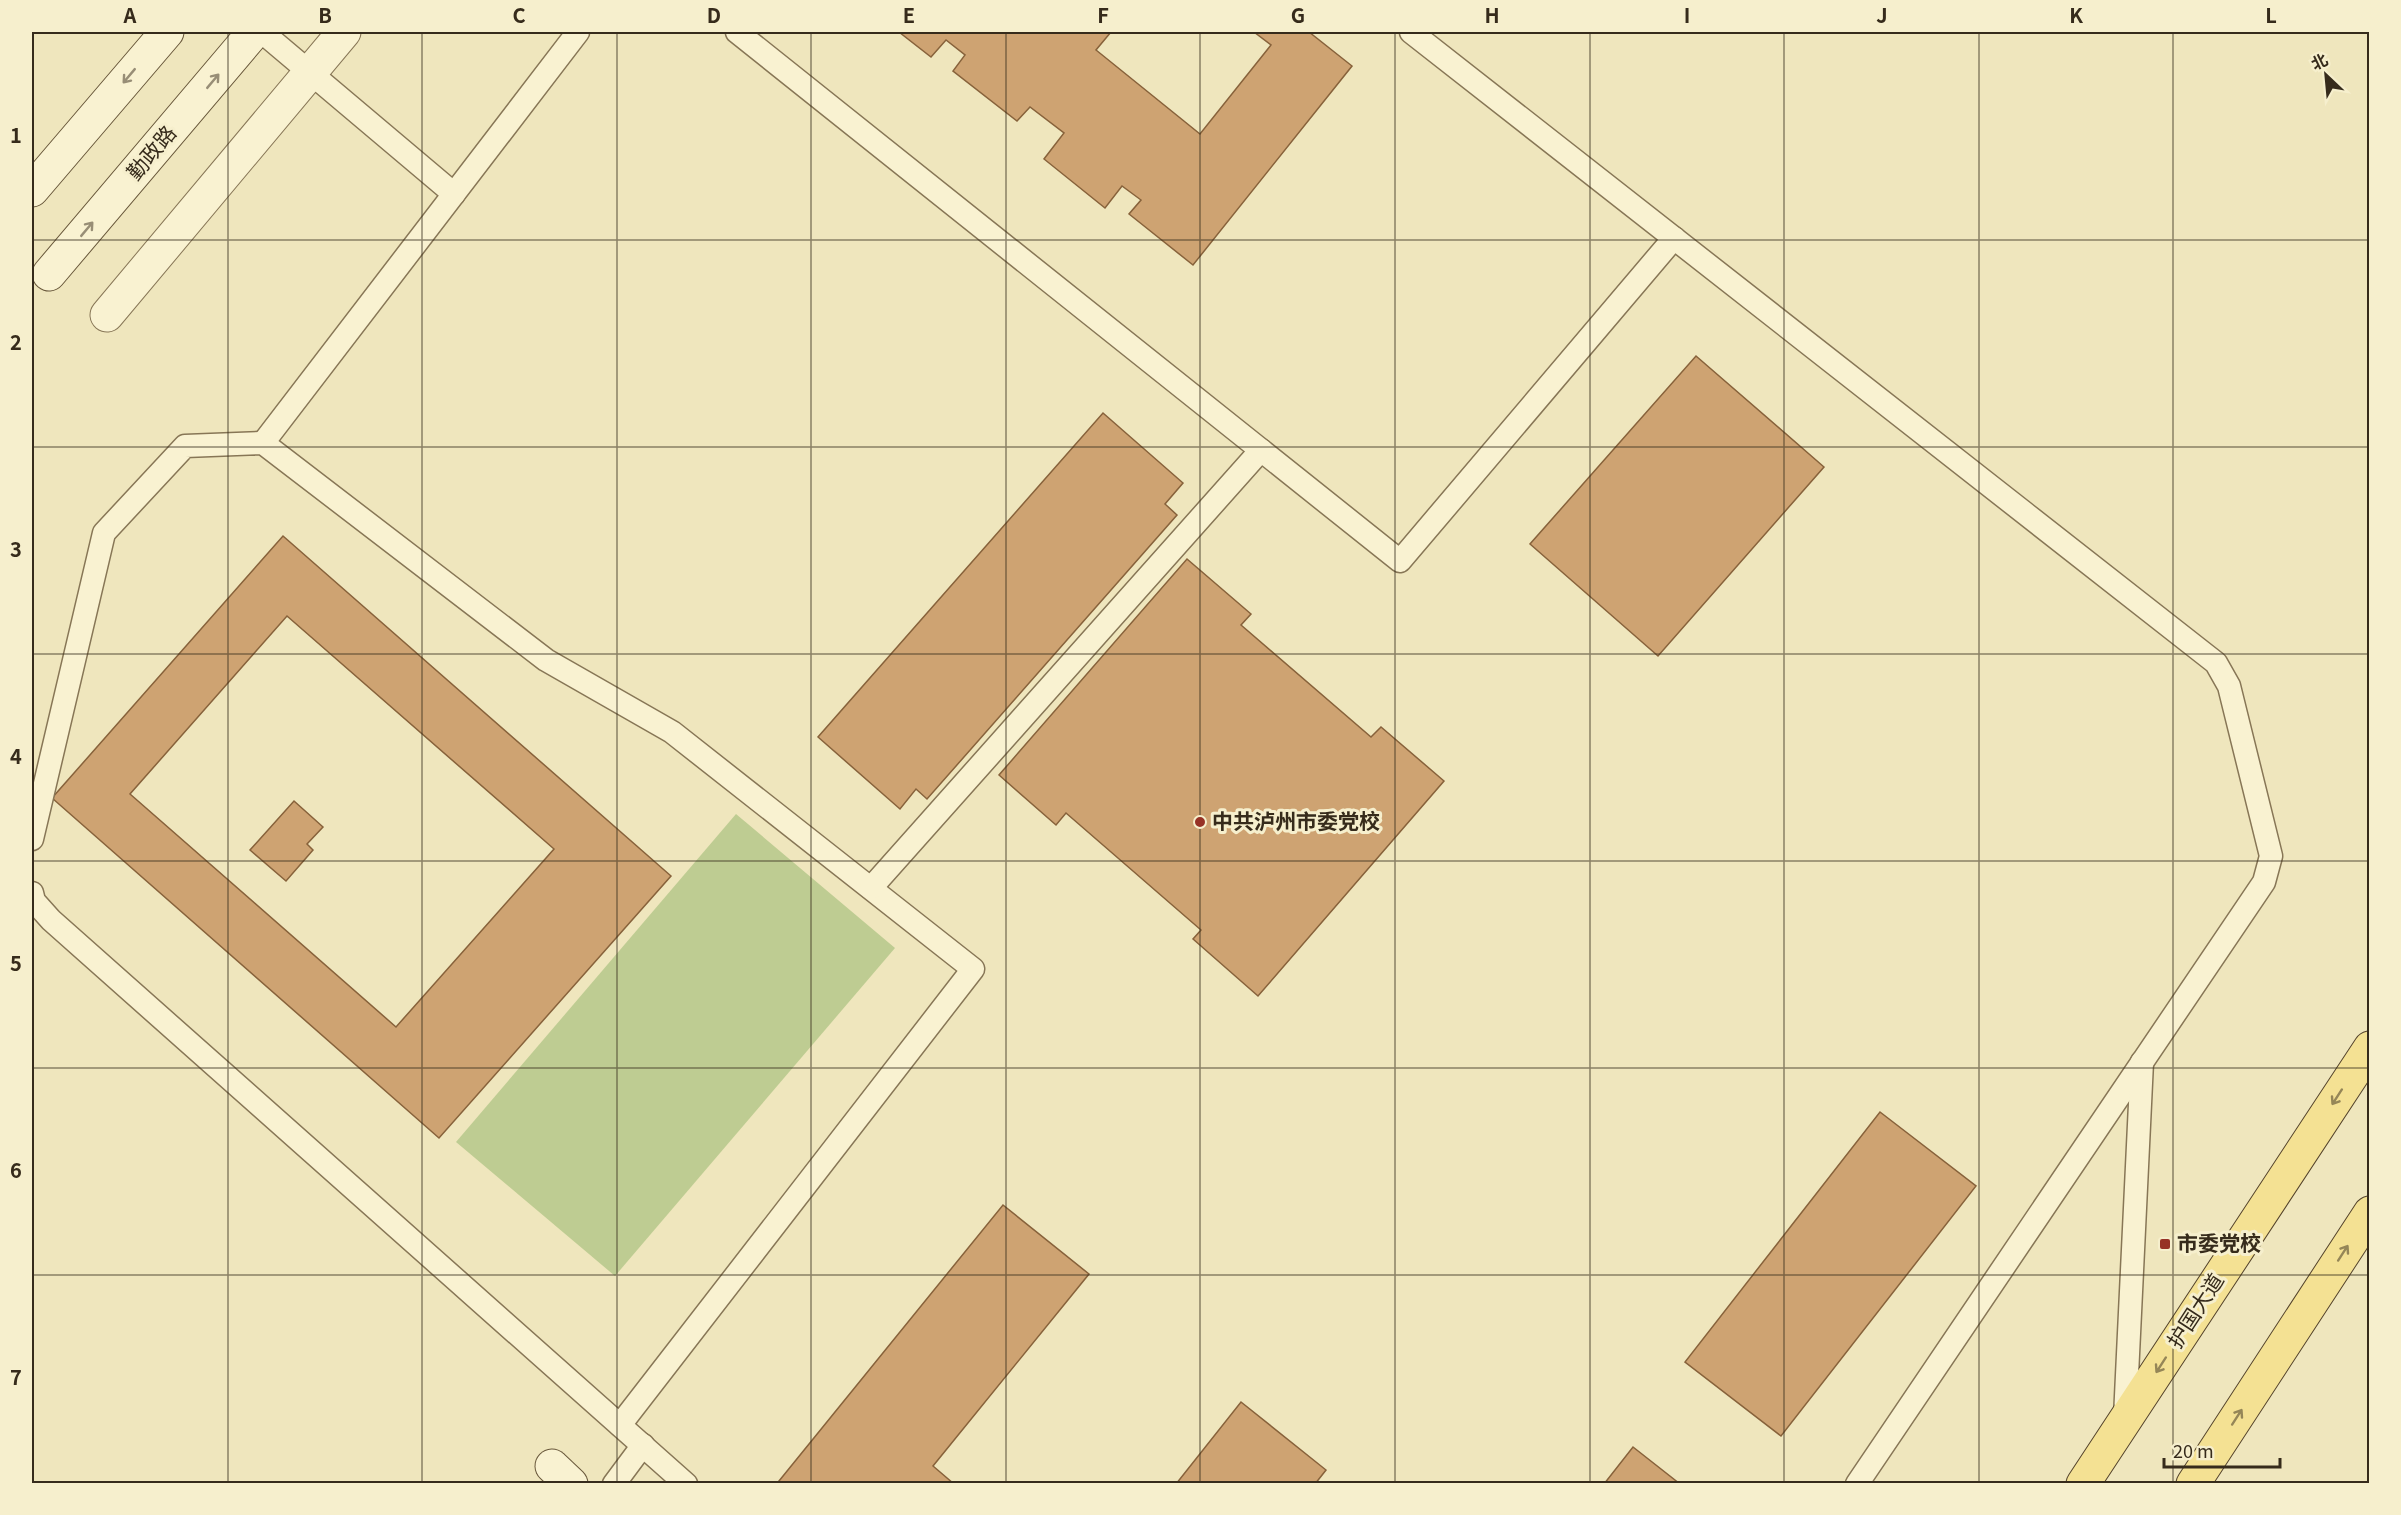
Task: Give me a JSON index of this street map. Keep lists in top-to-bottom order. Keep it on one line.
{"streets":{"main road":["护国大道"],"street":["勤政路"]},"places":{"other":["中共泸州市委党校"],"transit":["市委党校"]},"scale_bar":"20 m","north":"top left","grid":{"columns":["A","B","C","D","E","F","G","H","I","J","K","L"],"rows":["1","2","3","4","5","6","7"]}}
